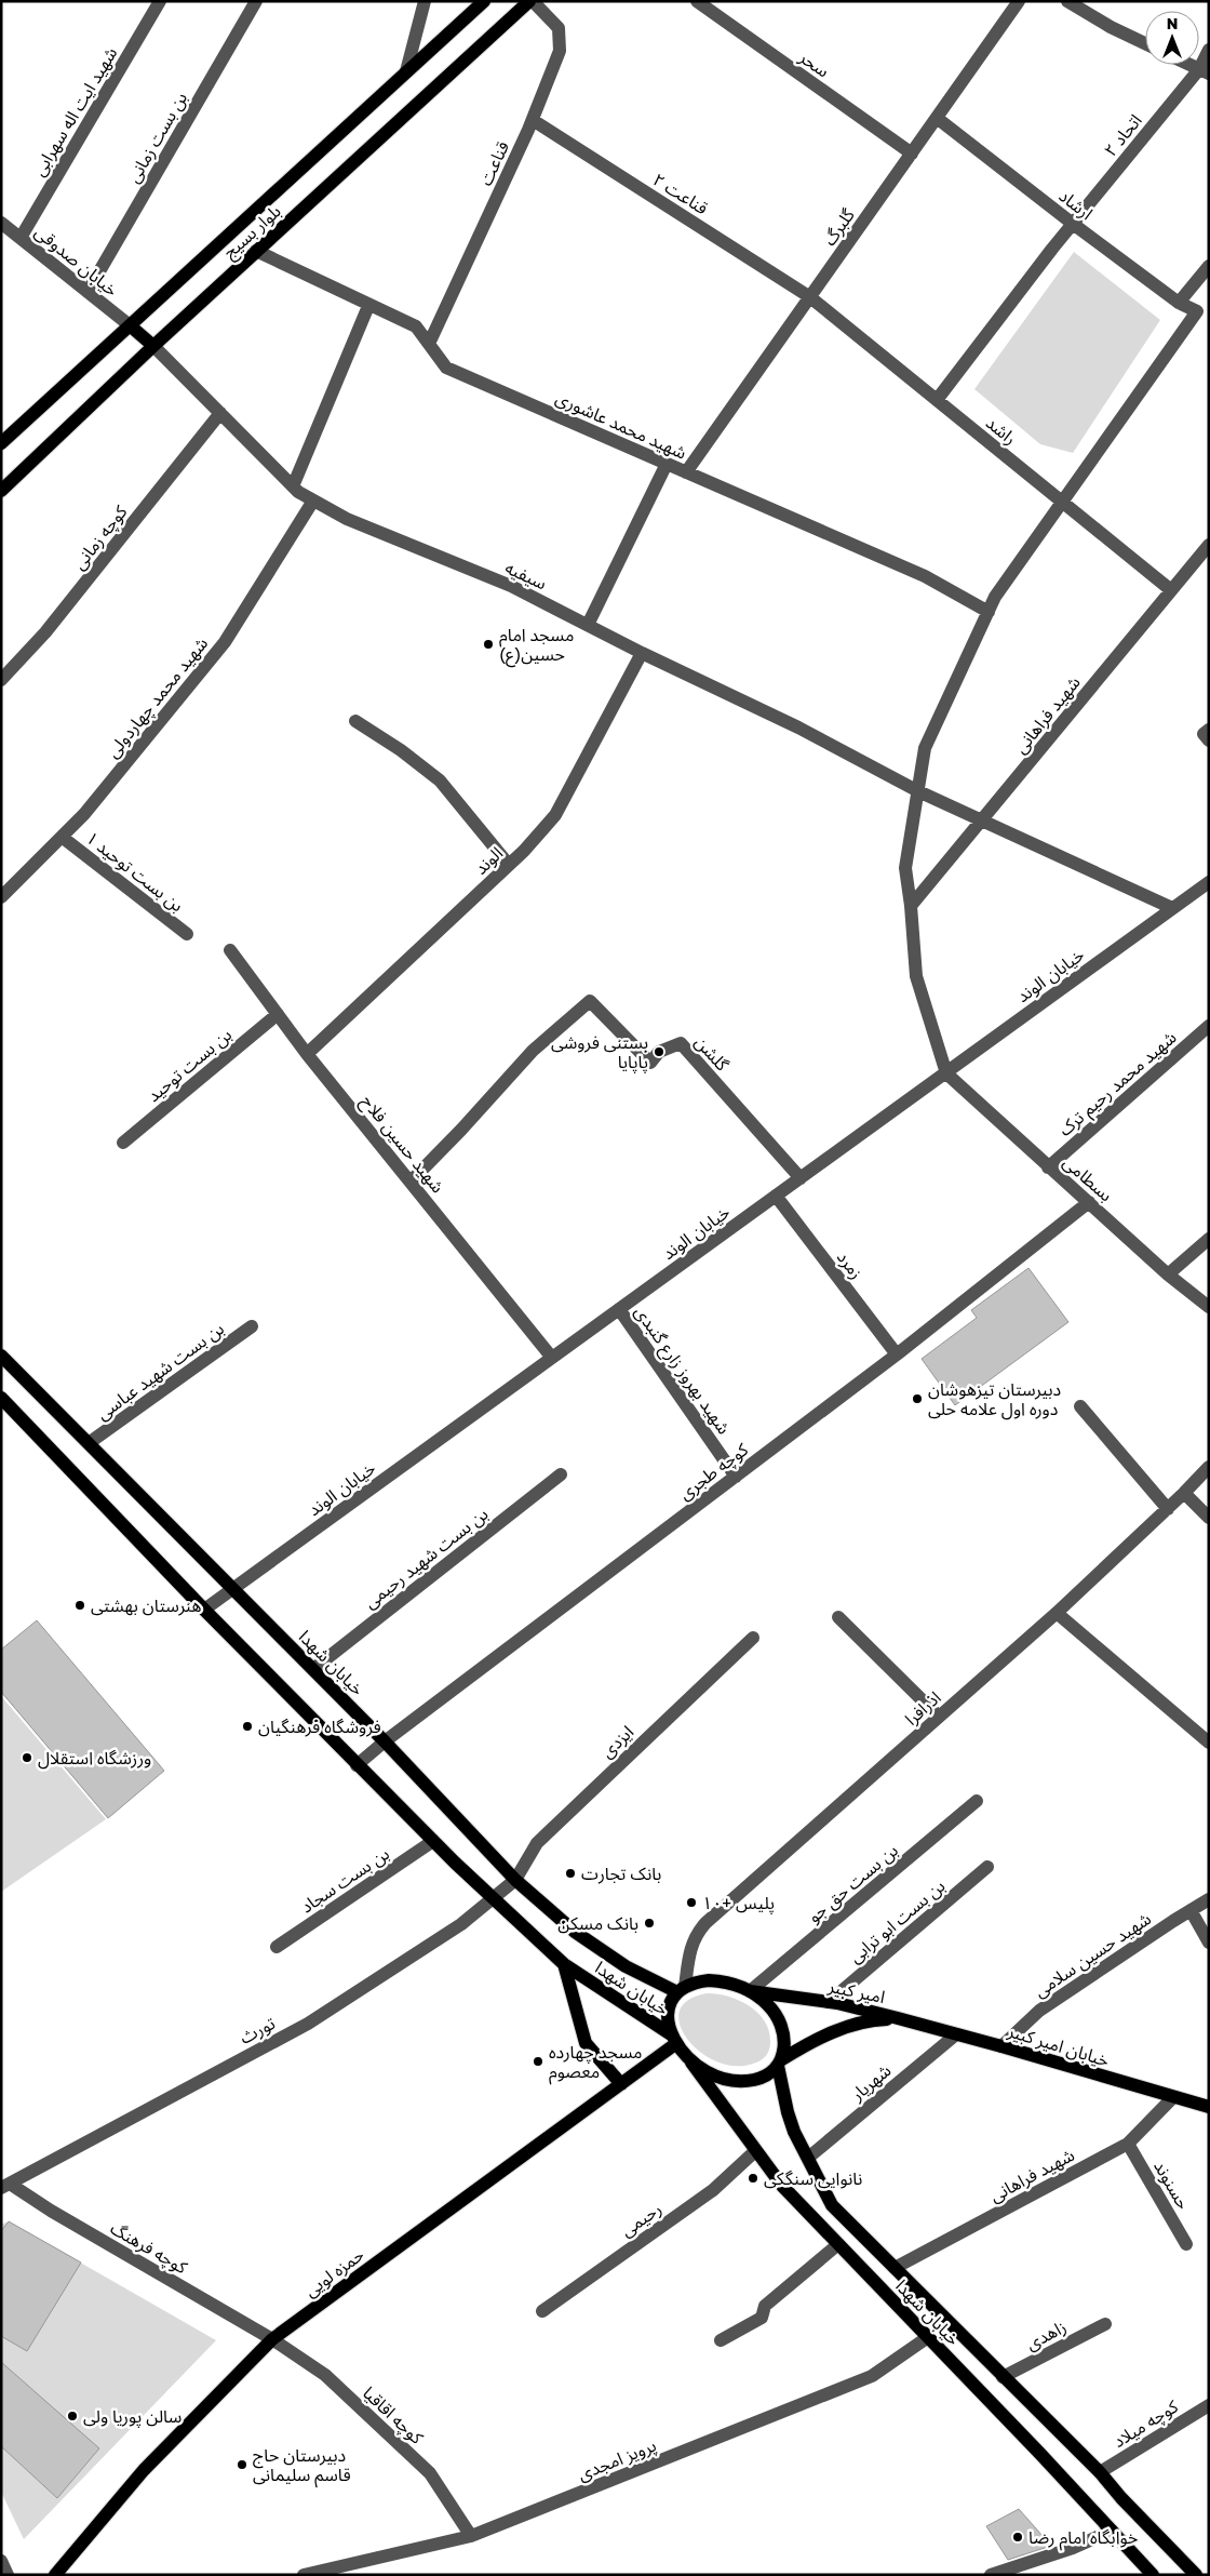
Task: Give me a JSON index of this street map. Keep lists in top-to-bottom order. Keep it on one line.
{"streets":{"main road":["بلوار بسیج","خیابان شهدا","امیر کبیر","خیابان امیر کبیر","حمزه لویی"],"street":["سحر","شهید ایت اله سهرابی","اتحاد ۲","بن بست زمانی","قناعت","قناعت ۲","ارشاد","گلبرگ","خیابان صدوقی","شهید محمد عاشوری","راشد","کوچه زمانی","سیفیه","شهید محمد چهاردولی","شهید فراهانی","الوند","بن بست توحید ۱","خیابان الوند","گلشن","بن بست توحید","شهید محمد رحیم ترک","شهید حسین فلاح","بسطامی","زمرد","شهید بهروز زارع گنبدی","بن بست شهید عباسی","کوچه طجری","بن بست شهید رحیمی","اذرافرا","ایزدی","بن بست سجاد","بن بست حق جو","بن بست ابو ترابی","شهید حسین سلامی","تورث","شهریار","حسنوند","رحیمی","کوچه فرهنگ","زاهدی","کوچه اقاقیا","کوچه میلاد","پرویز امجدی"]},"crossings":[["سحر","گلبرگ"],["شهید ایت اله سهرابی","خیابان صدوقی"],["اتحاد ۲","ارشاد"],["اتحاد ۲","راشد"],["بن بست زمانی","خیابان صدوقی"],["قناعت","قناعت ۲"],["قناعت","بلوار بسیج"],["قناعت","شهید محمد عاشوری"],["قناعت ۲","گلبرگ"],["قناعت ۲","راشد"],["ارشاد","گلبرگ"],["ارشاد","راشد"],["گلبرگ","شهید محمد عاشوری"],["گلبرگ","راشد"],["بلوار بسیج","خیابان صدوقی"],["بلوار بسیج","شهید محمد عاشوری"],["بلوار بسیج","سیفیه"],["راشد","شهید فراهانی"],["کوچه زمانی","سیفیه"],["سیفیه","شهید محمد چهاردولی"],["سیفیه","شهید فراهانی"],["سیفیه","الوند"],["سیفیه","خیابان الوند"],["شهید محمد چهاردولی","بن بست توحید ۱"],["شهید فراهانی","خیابان شهدا"],["شهید فراهانی","خیابان امیر کبیر"],["شهید فراهانی","حسنوند"],["الوند","شهید حسین فلاح"],["خیابان الوند","گلشن"],["خیابان الوند","شهید حسین فلاح"],["خیابان الوند","بسطامی"],["خیابان الوند","زمرد"],["خیابان الوند","شهید بهروز زارع گنبدی"],["خیابان الوند","خیابان شهدا"],["گلشن","شهید حسین فلاح"],["بن بست توحید","شهید حسین فلاح"],["شهید محمد رحیم ترک","بسطامی"],["بسطامی","کوچه طجری"],["زمرد","کوچه طجری"],["شهید بهروز زارع گنبدی","کوچه طجری"],["بن بست شهید عباسی","خیابان شهدا"],["کوچه طجری","خیابان شهدا"],["بن بست شهید رحیمی","خیابان شهدا"],["خیابان شهدا","اذرافرا"],["خیابان شهدا","ایزدی"],["خیابان شهدا","بن بست سجاد"],["خیابان شهدا","بن بست حق جو"],["خیابان شهدا","امیر کبیر"],["خیابان شهدا","تورث"],["خیابان شهدا","شهریار"],["خیابان شهدا","رحیمی"],["خیابان شهدا","حمزه لویی"],["خیابان شهدا","زاهدی"],["خیابان شهدا","کوچه میلاد"],["خیابان شهدا","پرویز امجدی"],["اذرافرا","بن بست حق جو"],["اذرافرا","امیر کبیر"],["اذرافرا","حمزه لویی"],["ایزدی","تورث"],["بن بست حق جو","امیر کبیر"],["بن بست حق جو","حمزه لویی"],["بن بست ابو ترابی","امیر کبیر"],["شهید حسین سلامی","خیابان امیر کبیر"],["امیر کبیر","خیابان امیر کبیر"],["امیر کبیر","حمزه لویی"],["تورث","کوچه فرهنگ"],["خیابان امیر کبیر","شهریار"],["کوچه فرهنگ","حمزه لویی"],["کوچه فرهنگ","کوچه اقاقیا"],["حمزه لویی","کوچه اقاقیا"],["کوچه اقاقیا","پرویز امجدی"]],"places":["مسجد امام حسین(ع)","بستنی فروشی پاپایا","دبیرستان تیزهوشان دوره اول علامه حلی","هنرستان بهشتی","فروشگاه فرهنگیان","ورزشگاه استقلال","بانک تجارت","پلیس +۱۰","بانک مسکن","مسجد چهارده معصوم","نانوایی سنگکی","سالن پوریا ولی","دبیرستان حاج قاسم سلیمانی","خوابگاه امام رضا"],"north":"top"}
